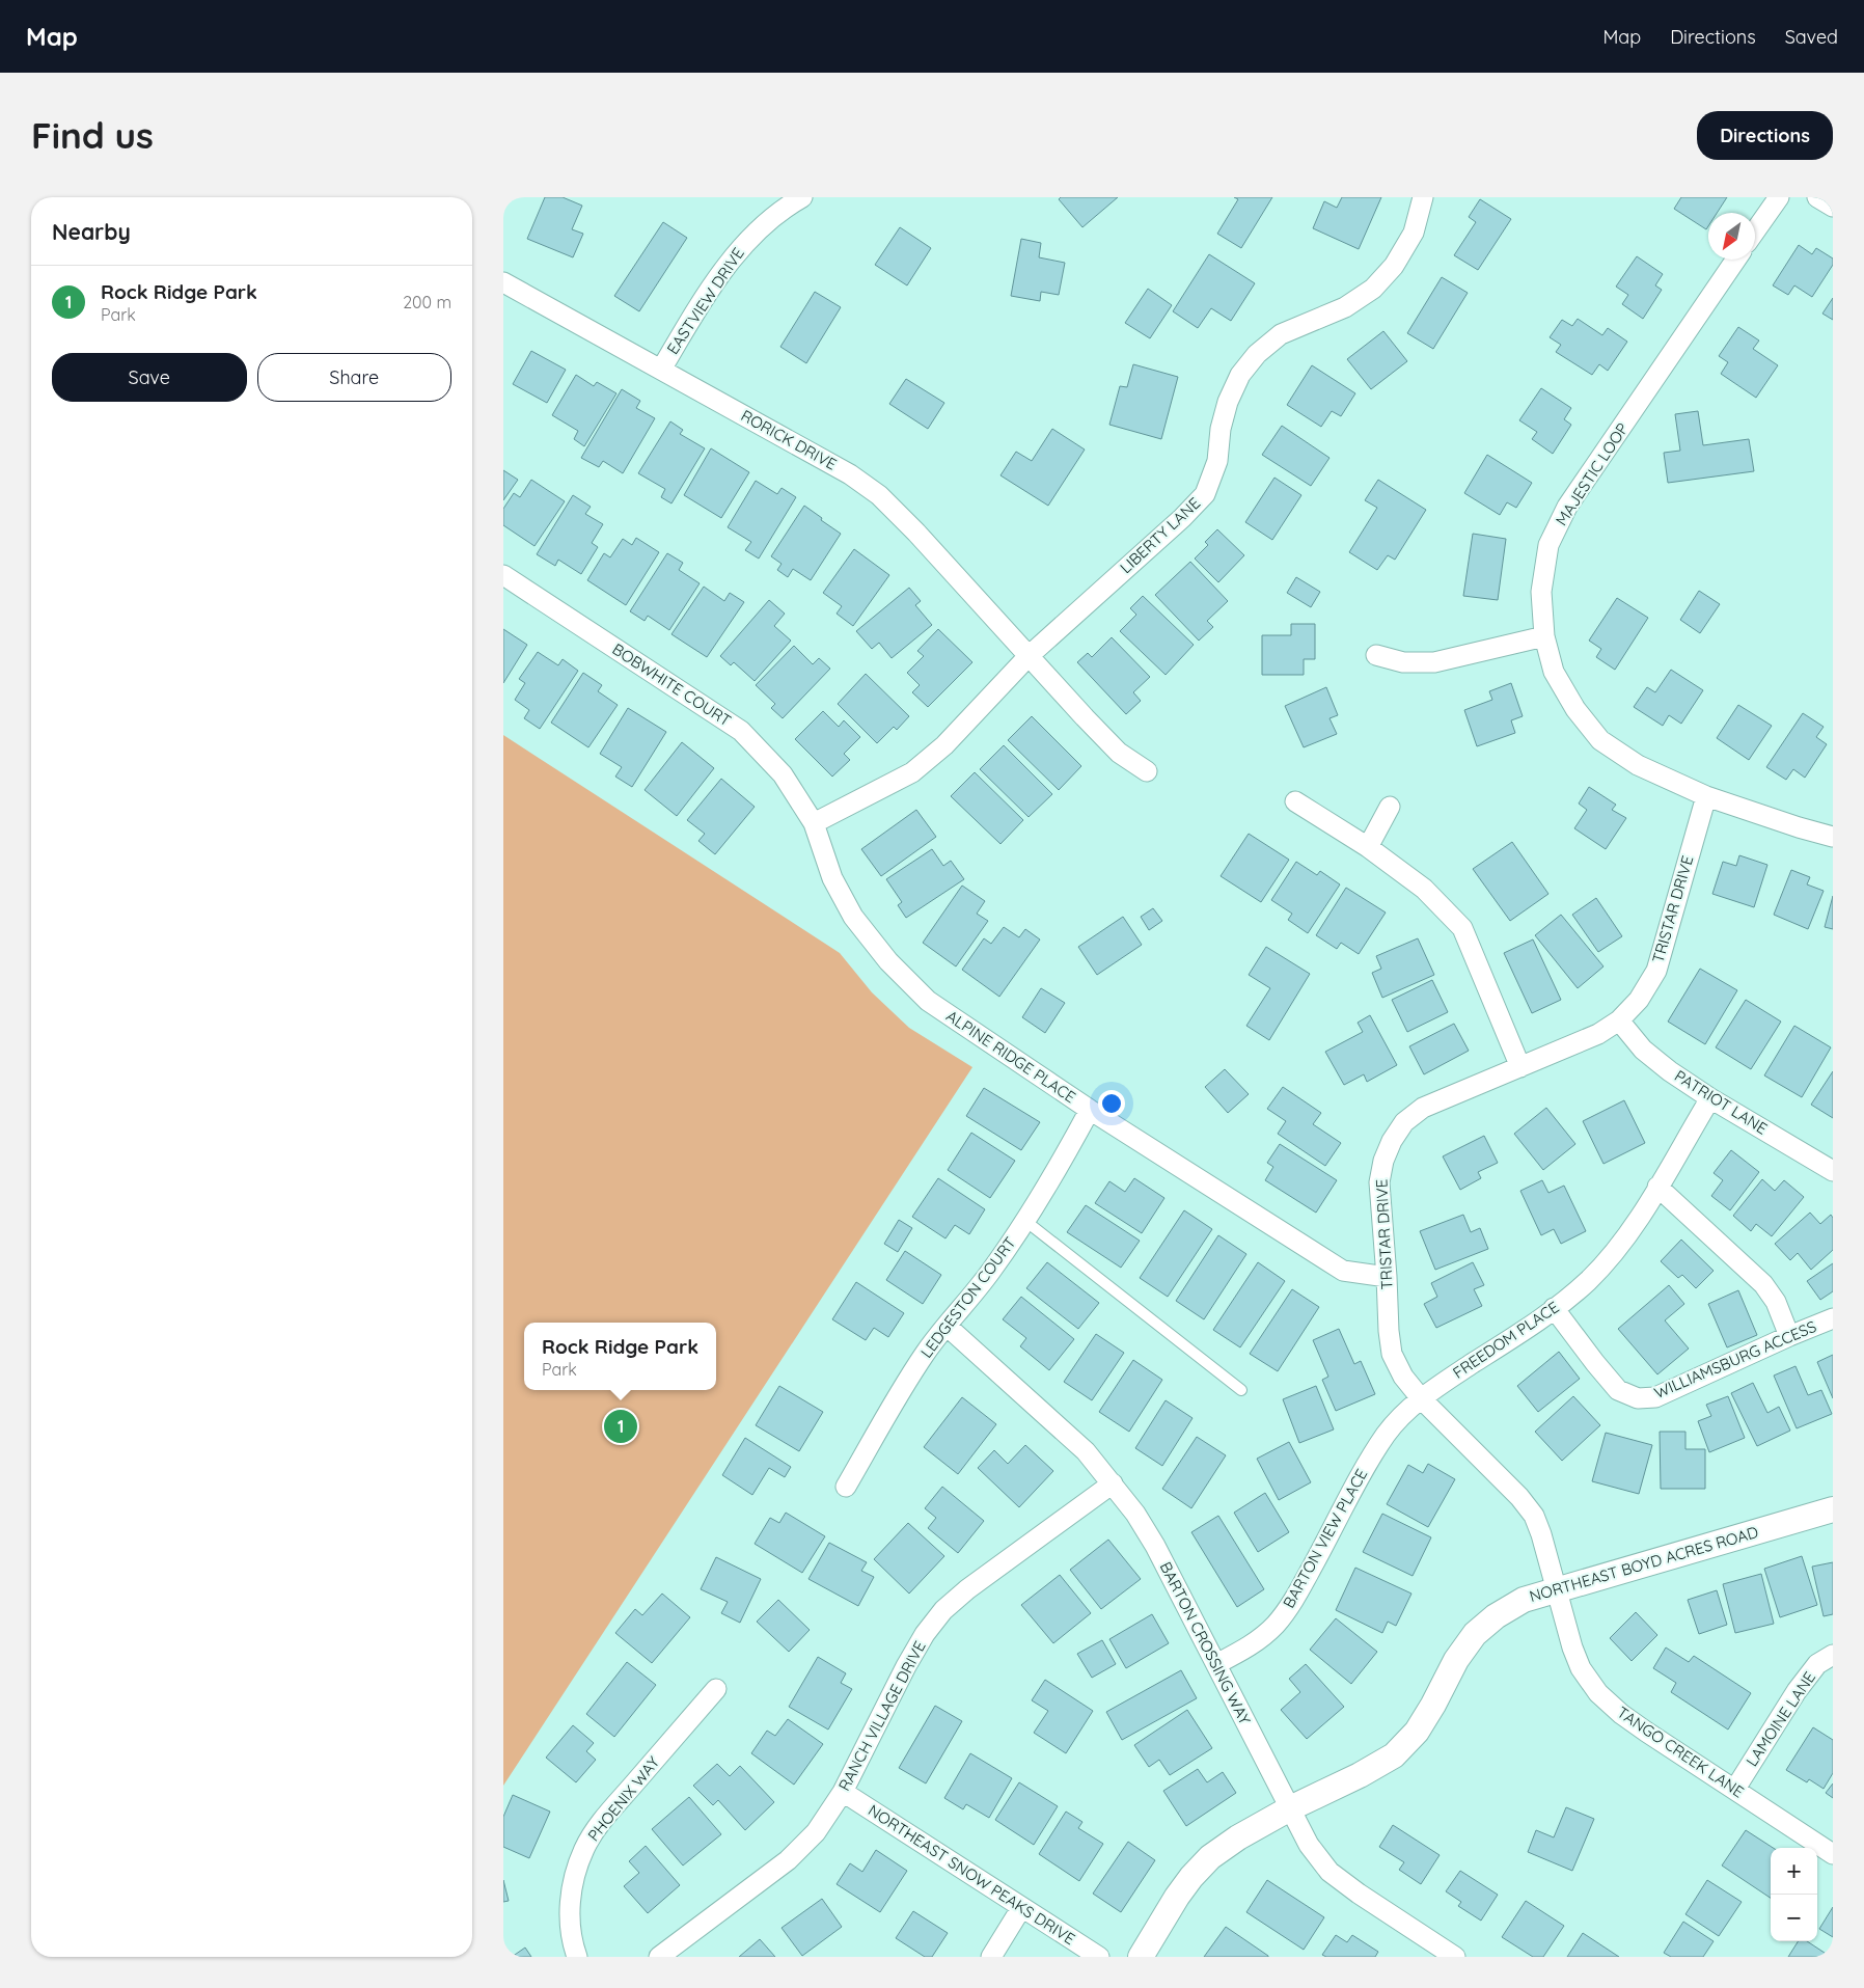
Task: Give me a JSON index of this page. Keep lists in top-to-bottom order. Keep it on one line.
{"streets":{"street":["EASTVIEW DRIVE","RORICK DRIVE","MAJESTIC LOOP","LIBERTY LANE","BOBWHITE COURT","TRISTAR DRIVE","ALPINE RIDGE PLACE","PATRIOT LANE","LEDGESTON COURT","FREEDOM PLACE","WILLIAMSBURG ACCESS","BARTON VIEW PLACE","NORTHEAST BOYD ACRES ROAD","BARTON CROSSING WAY","RANCH VILLAGE DRIVE","LAMOINE LANE","TANGO CREEK LANE","PHOENIX WAY","NORTHEAST SNOW PEAKS DRIVE"]},"crossings":[["EASTVIEW DRIVE","RORICK DRIVE"],["RORICK DRIVE","LIBERTY LANE"],["MAJESTIC LOOP","TRISTAR DRIVE"],["LIBERTY LANE","BOBWHITE COURT"],["LIBERTY LANE","ALPINE RIDGE PLACE"],["BOBWHITE COURT","ALPINE RIDGE PLACE"],["TRISTAR DRIVE","ALPINE RIDGE PLACE"],["TRISTAR DRIVE","PATRIOT LANE"],["TRISTAR DRIVE","FREEDOM PLACE"],["TRISTAR DRIVE","BARTON VIEW PLACE"],["TRISTAR DRIVE","NORTHEAST BOYD ACRES ROAD"],["TRISTAR DRIVE","TANGO CREEK LANE"],["ALPINE RIDGE PLACE","LEDGESTON COURT"],["PATRIOT LANE","FREEDOM PLACE"],["LEDGESTON COURT","BARTON CROSSING WAY"],["FREEDOM PLACE","WILLIAMSBURG ACCESS"],["FREEDOM PLACE","BARTON VIEW PLACE"],["BARTON VIEW PLACE","BARTON CROSSING WAY"],["NORTHEAST BOYD ACRES ROAD","BARTON CROSSING WAY"],["NORTHEAST BOYD ACRES ROAD","TANGO CREEK LANE"],["BARTON CROSSING WAY","RANCH VILLAGE DRIVE"],["RANCH VILLAGE DRIVE","NORTHEAST SNOW PEAKS DRIVE"],["LAMOINE LANE","TANGO CREEK LANE"]],"north":"bottom left","page":{"header":"Map","nav":["Map","Directions","Saved"],"buttons":["Directions",["Save","Share"]],"title":"Find us","heading":"Nearby","list":[{"mark":"1","name":"Rock Ridge Park","note":"Park","value":"200 m"}],"popup":["Rock Ridge Park","Park"],"pins":"1","map_buttons":["+","−"]}}
